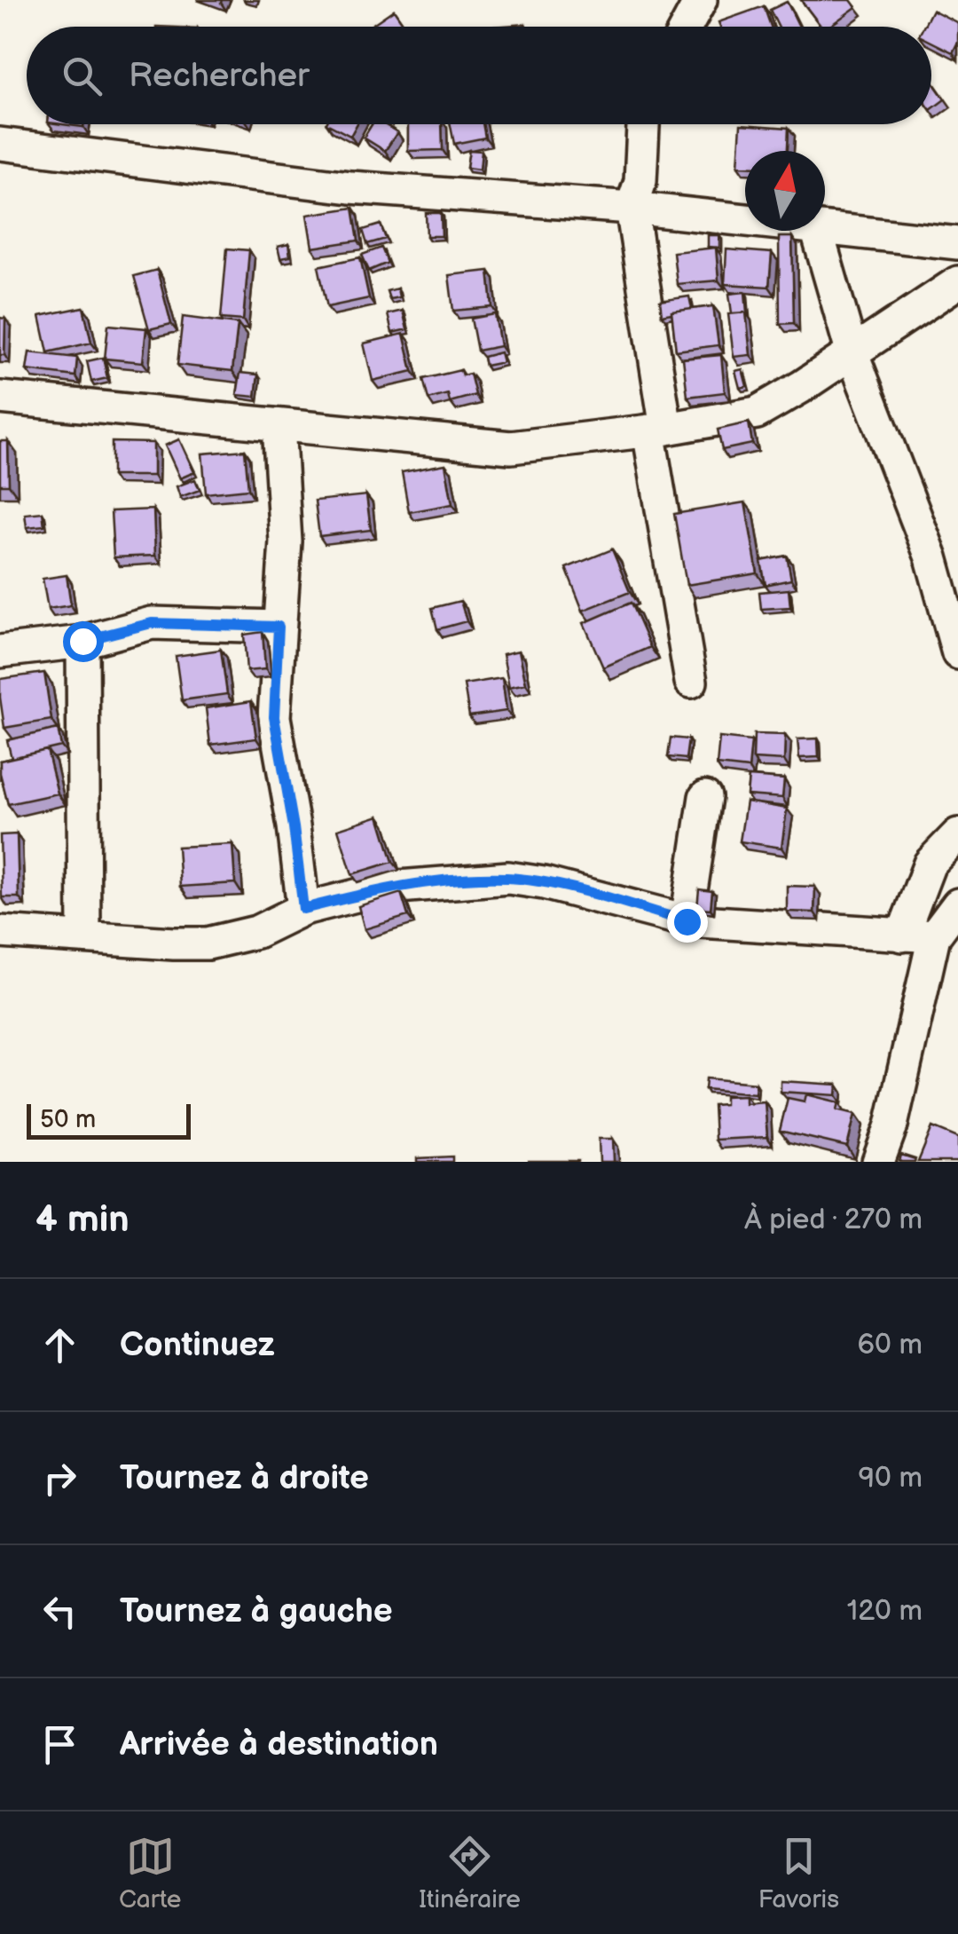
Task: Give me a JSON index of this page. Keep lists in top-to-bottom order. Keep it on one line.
{"scale_bar":"50 m","north":"top","page":{"search":"Rechercher","scale":"50 m","heading":["4 min","À pied · 270 m"],"list":[["Continuez","60 m"],["Tournez à droite","90 m"],["Tournez à gauche","120 m"],"Arrivée à destination"],"nav":["Carte","Itinéraire","Favoris"]}}
